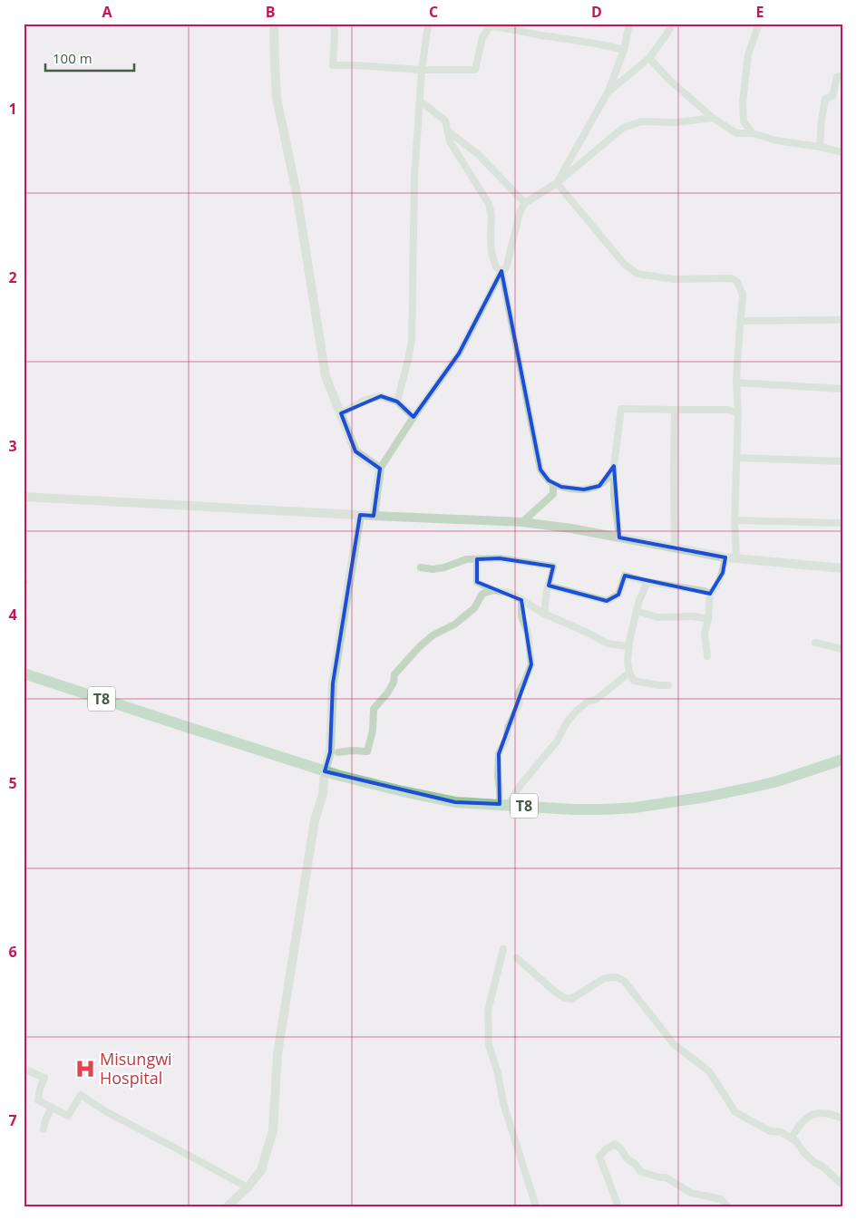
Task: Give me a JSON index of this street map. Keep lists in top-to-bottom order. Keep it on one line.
{"streets":{"highway":["T8"]},"places":{"hospital":["Misungwi Hospital"]},"scale_bar":"100 m","grid":{"columns":["A","B","C","D","E"],"rows":["1","2","3","4","5","6","7"]}}
